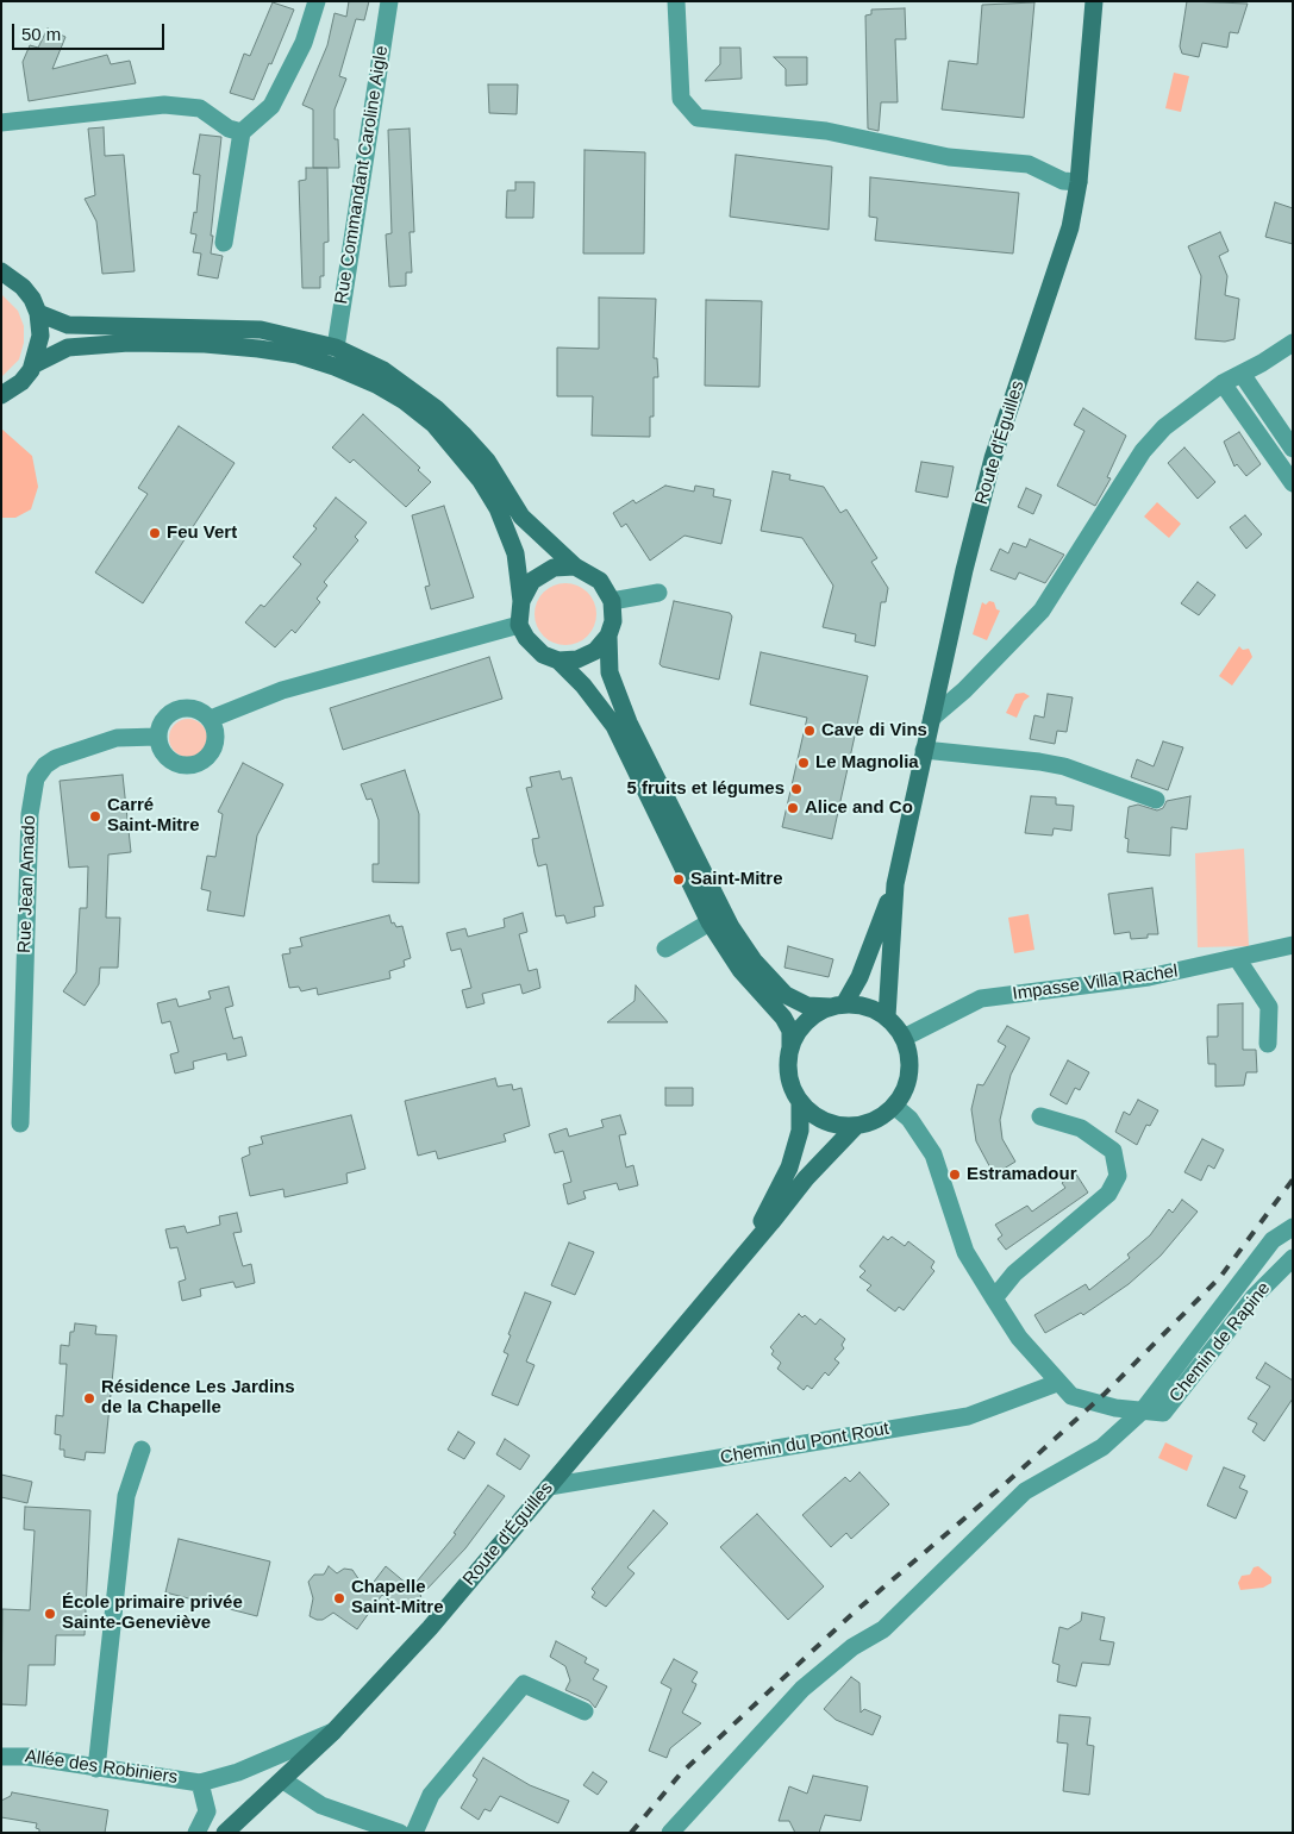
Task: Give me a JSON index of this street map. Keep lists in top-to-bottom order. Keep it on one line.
{"streets":{"street":["Rue Commandant Caroline Aigle","Route d'Éguilles","Rue Jean Amado","Impasse Villa Rachel","Chemin de Rapine","Chemin du Pont Rout","Allée des Robiniers"]},"crossings":[["Route d'Éguilles","Impasse Villa Rachel"],["Route d'Éguilles","Chemin du Pont Rout"],["Route d'Éguilles","Allée des Robiniers"]],"places":["Feu Vert","Cave di Vins","Le Magnolia","5 fruits et légumes","Alice and Co","Carré Saint-Mitre","Saint-Mitre","Estramadour","Résidence Les Jardins de la Chapelle","Chapelle Saint-Mitre","École primaire privée Sainte-Geneviève"],"scale_bar":"50 m"}
